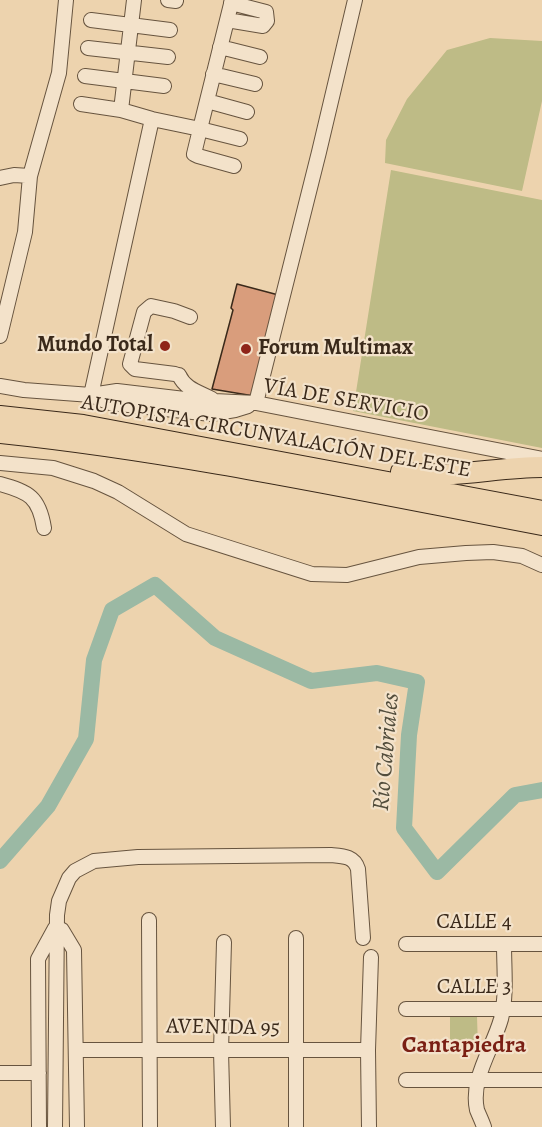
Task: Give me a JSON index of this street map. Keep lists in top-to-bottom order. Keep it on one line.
{"streets":{"highway":["AUTOPISTA CIRCUNVALACIÓN DEL ESTE"],"street":["VÍA DE SERVICIO","CALLE 4","CALLE 3","AVENIDA 95"]},"districts":["Cantapiedra"],"water":["Río Cabriales"],"places":["Mundo Total","Forum Multimax"]}
